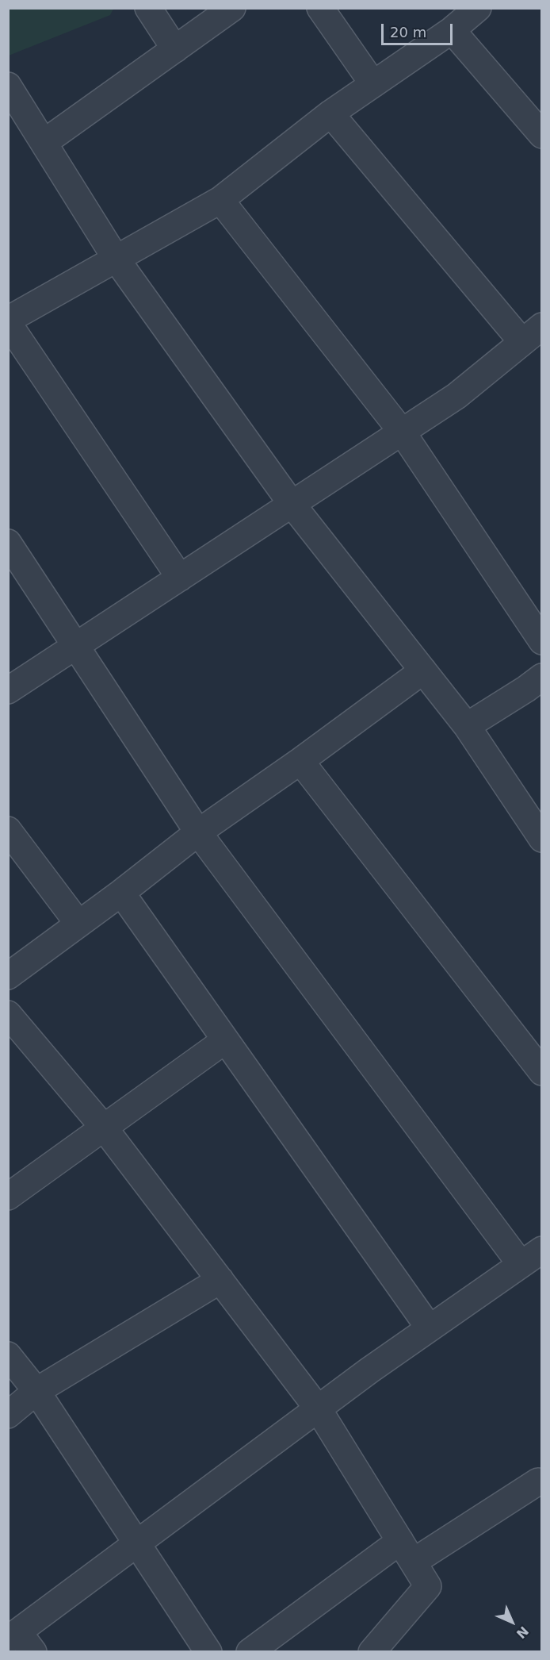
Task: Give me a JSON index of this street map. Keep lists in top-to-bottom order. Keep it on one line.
{"scale_bar":"20 m","north":"bottom right"}
